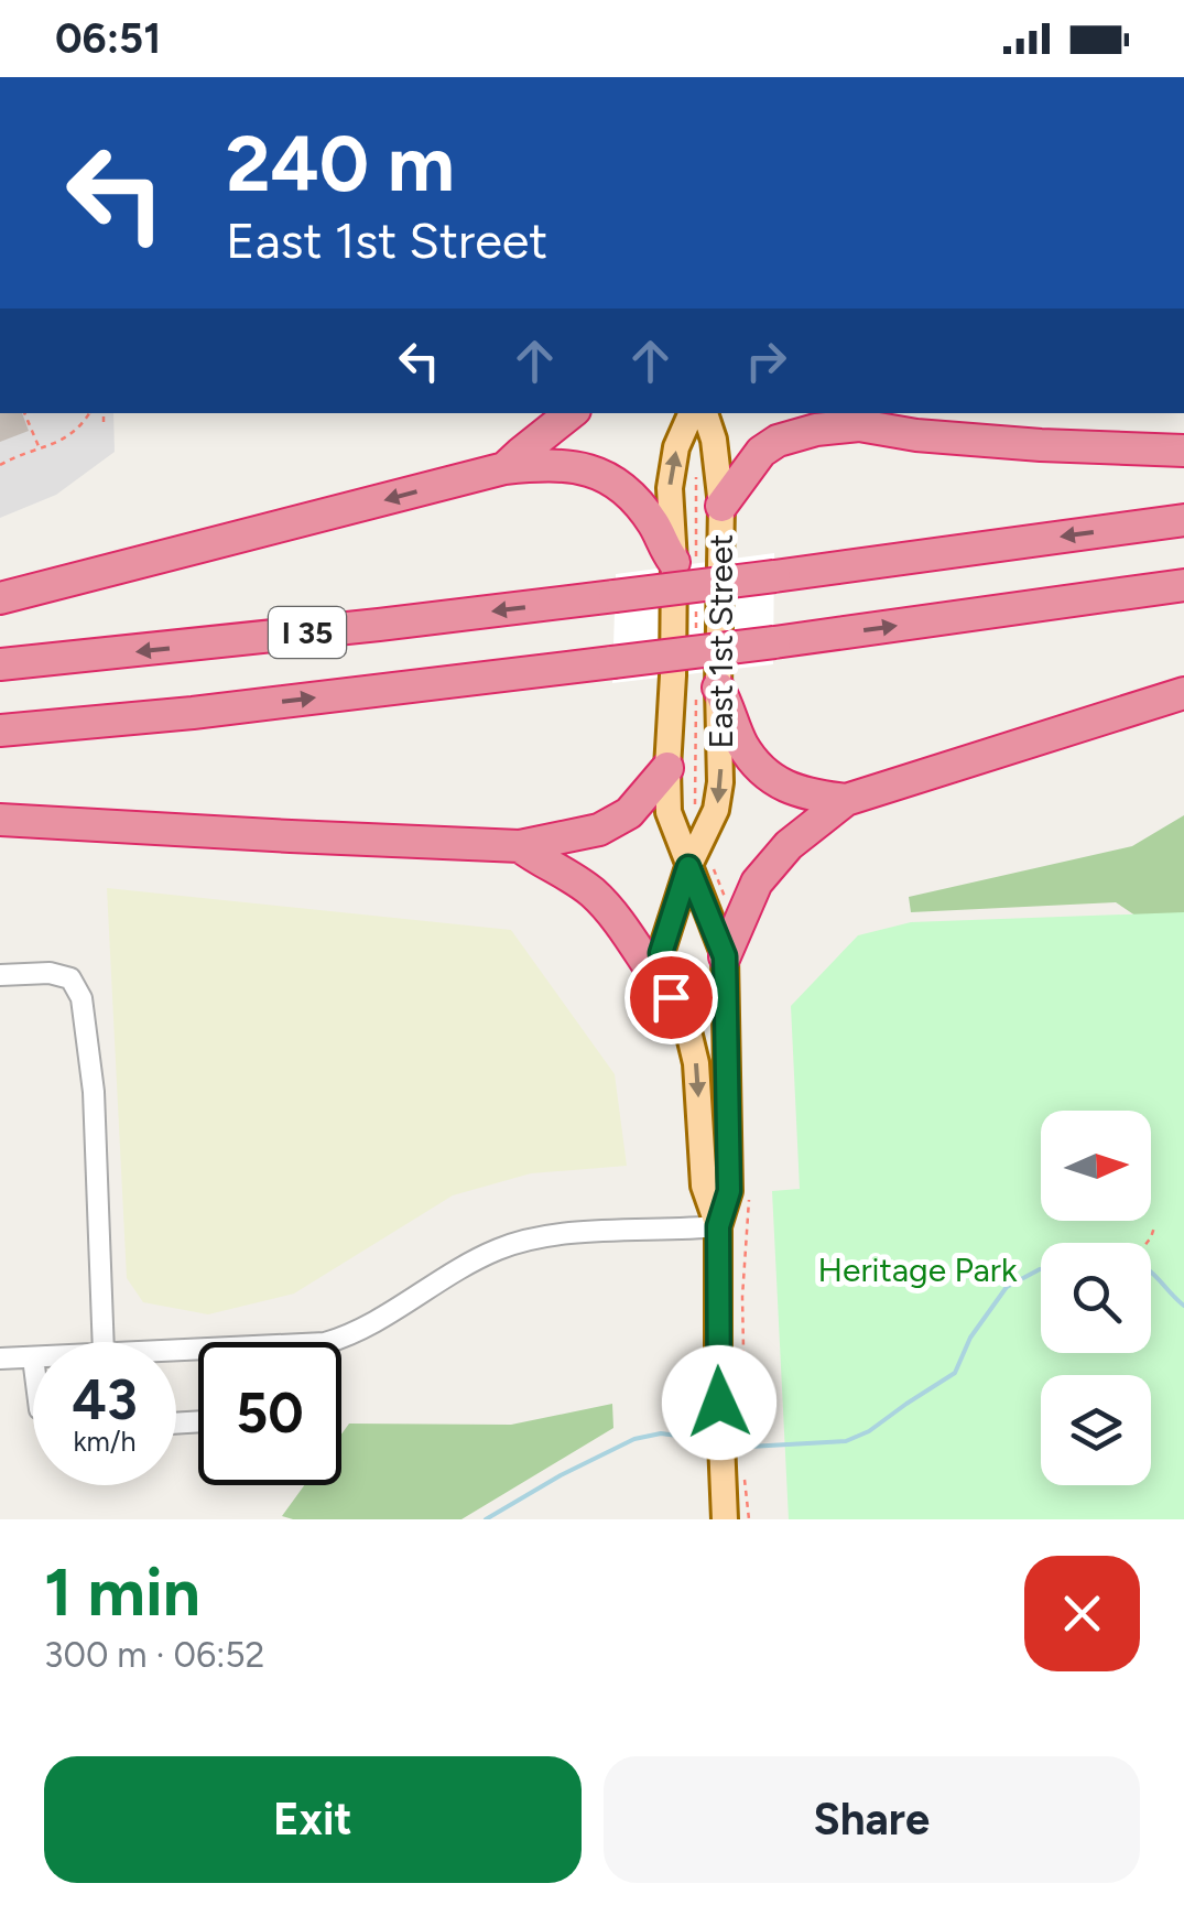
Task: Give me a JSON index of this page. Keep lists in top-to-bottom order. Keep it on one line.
{"streets":{"highway":["I 35"],"main road":["East 1st Street"]},"parks":["Heritage Park"],"north":"right","page":{"status":"06:51","turn":["240 m","East 1st Street"],"speed":"43 km/h","limit":"50","heading":["1 min","300 m · 06:52"],"buttons":["Exit","Share"]}}
